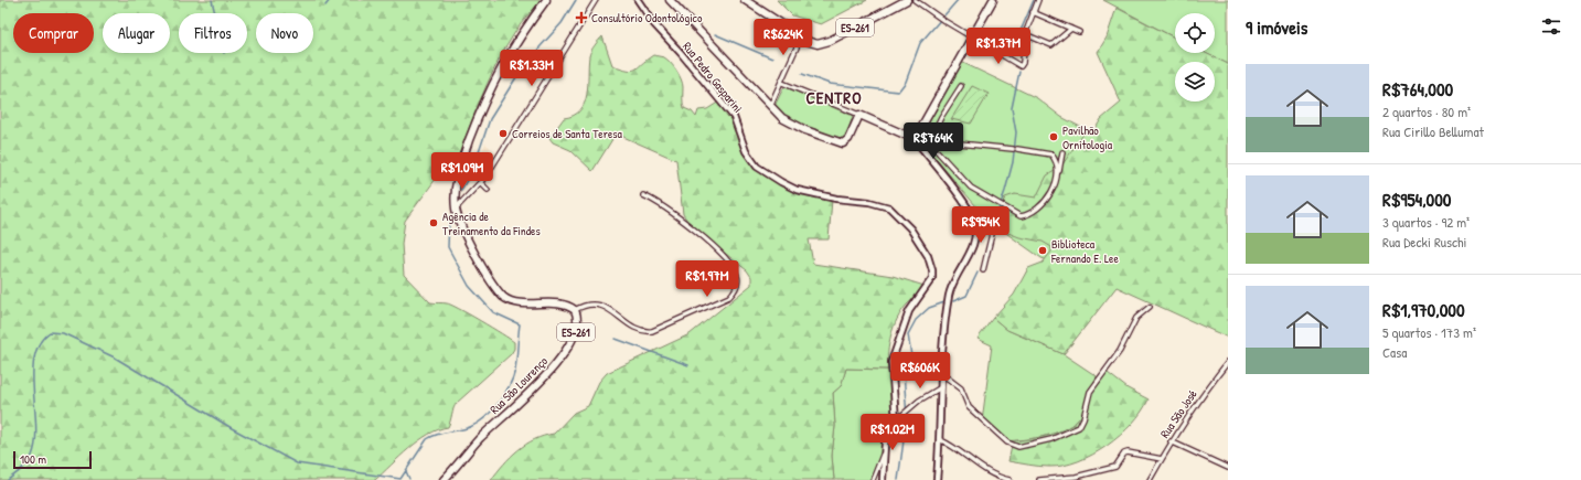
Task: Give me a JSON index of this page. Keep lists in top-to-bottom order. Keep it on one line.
{"streets":{"main road":["ES-261","Rua São Lourenço"],"street":["Rua Pedro Gasparini","Rua São José"]},"crossings":[["ES-261","Rua São Lourenço"]],"districts":["CENTRO"],"places":{"health":["Consultório Odontológico"],"other":["Correios de Santa Teresa","Pavilhão Ornitologia","Agência de Treinamento da Findes","Biblioteca Fernando E. Lee"]},"scale_bar":"100 m","page":{"heading":"9 imóveis","chip":["Comprar","Alugar","Filtros","Novo"],"price":["R$624K","R$1.37M","R$1.33M","R$764K","R$1.09M","R$954K","R$1.97M","R$606K","R$1.02M"],"list":[{"name":"R$764,000","note":"2 quartos · 80 m² · Rua Cirillo Bellumat"},{"name":"R$954,000","note":"3 quartos · 92 m² · Rua Decki Ruschi"},{"name":"R$1,970,000","note":"5 quartos · 173 m² · Casa"}],"scale":"100 m"}}
